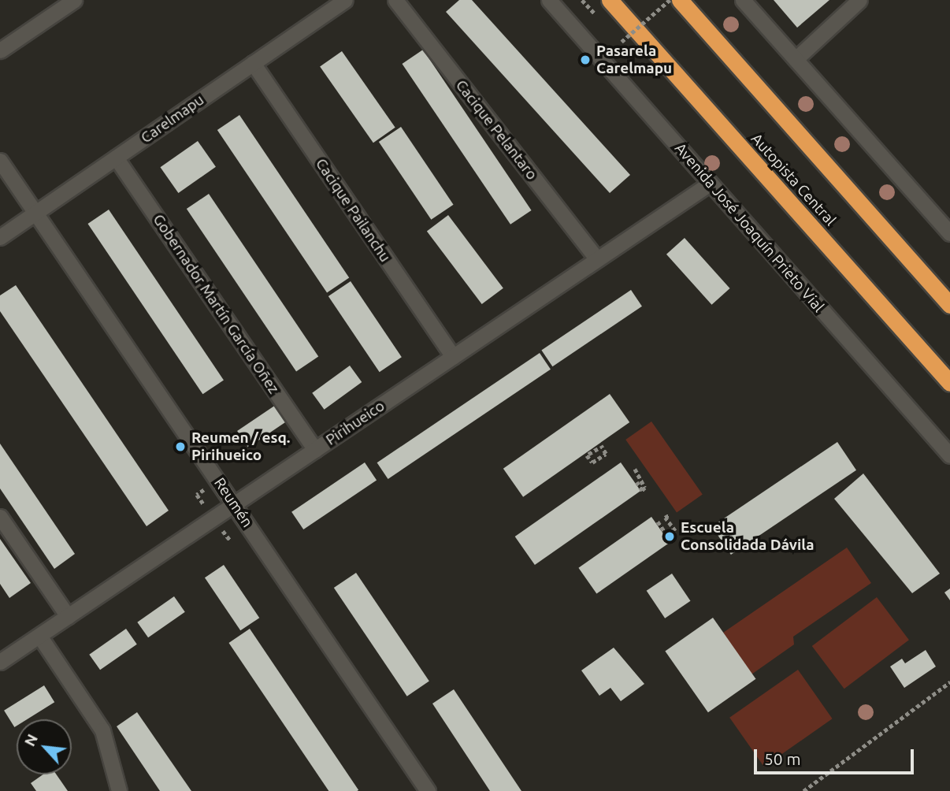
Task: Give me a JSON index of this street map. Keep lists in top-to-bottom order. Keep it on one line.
{"streets":{"highway":["Autopista Central"],"street":["Carelmapu","Cacique Pelantaro","Cacique Pailanchu","Avenida José Joaquín Prieto Vial","Gobernador Martín García Oñez","Pirihueico","Reumén"]},"crossings":[["Carelmapu","Cacique Pailanchu"],["Carelmapu","Gobernador Martín García Oñez"],["Carelmapu","Reumén"],["Cacique Pelantaro","Pirihueico"],["Cacique Pailanchu","Pirihueico"],["Avenida José Joaquín Prieto Vial","Pirihueico"],["Gobernador Martín García Oñez","Pirihueico"],["Pirihueico","Reumén"]],"places":["Pasarela Carelmapu","Reumen / esq. Pirihueico","Escuela Consolidada Dávila"],"scale_bar":"50 m","north":"top left"}
